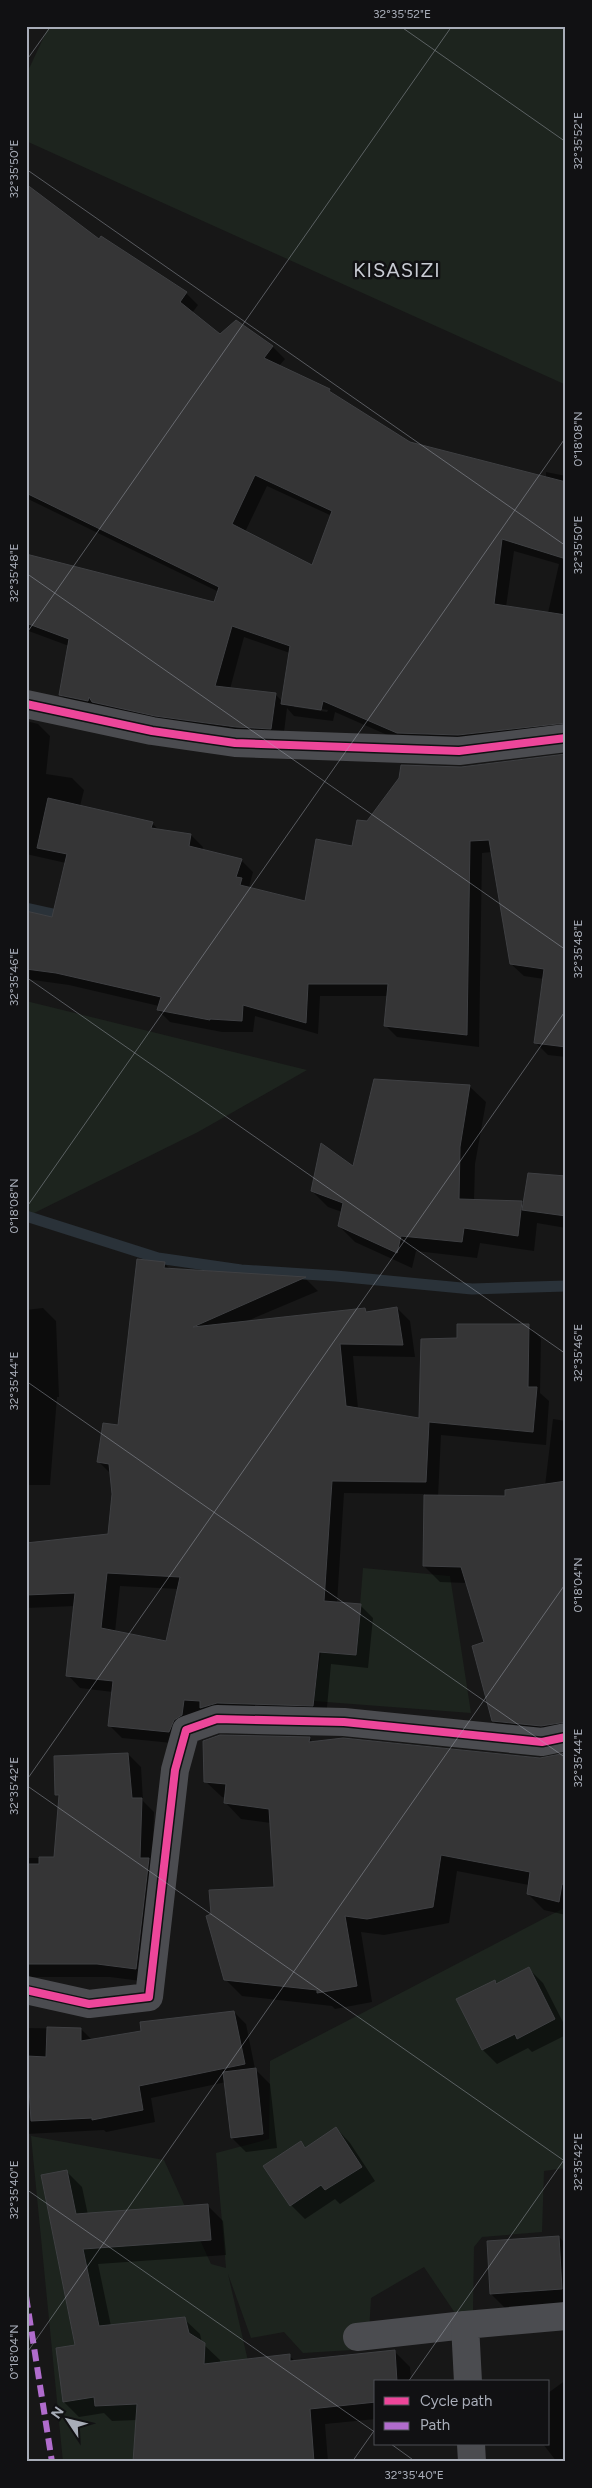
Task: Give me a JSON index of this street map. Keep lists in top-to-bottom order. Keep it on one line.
{"districts":["KISASIZI"],"legend":["Cycle path","Path"],"north":"top left","coordinates":["32°35'52\"E","32°35'50\"E","0°18'08\"N","32°35'48\"E","32°35'46\"E","32°35'44\"E","0°18'04\"N","32°35'42\"E","32°35'40\"E"]}
